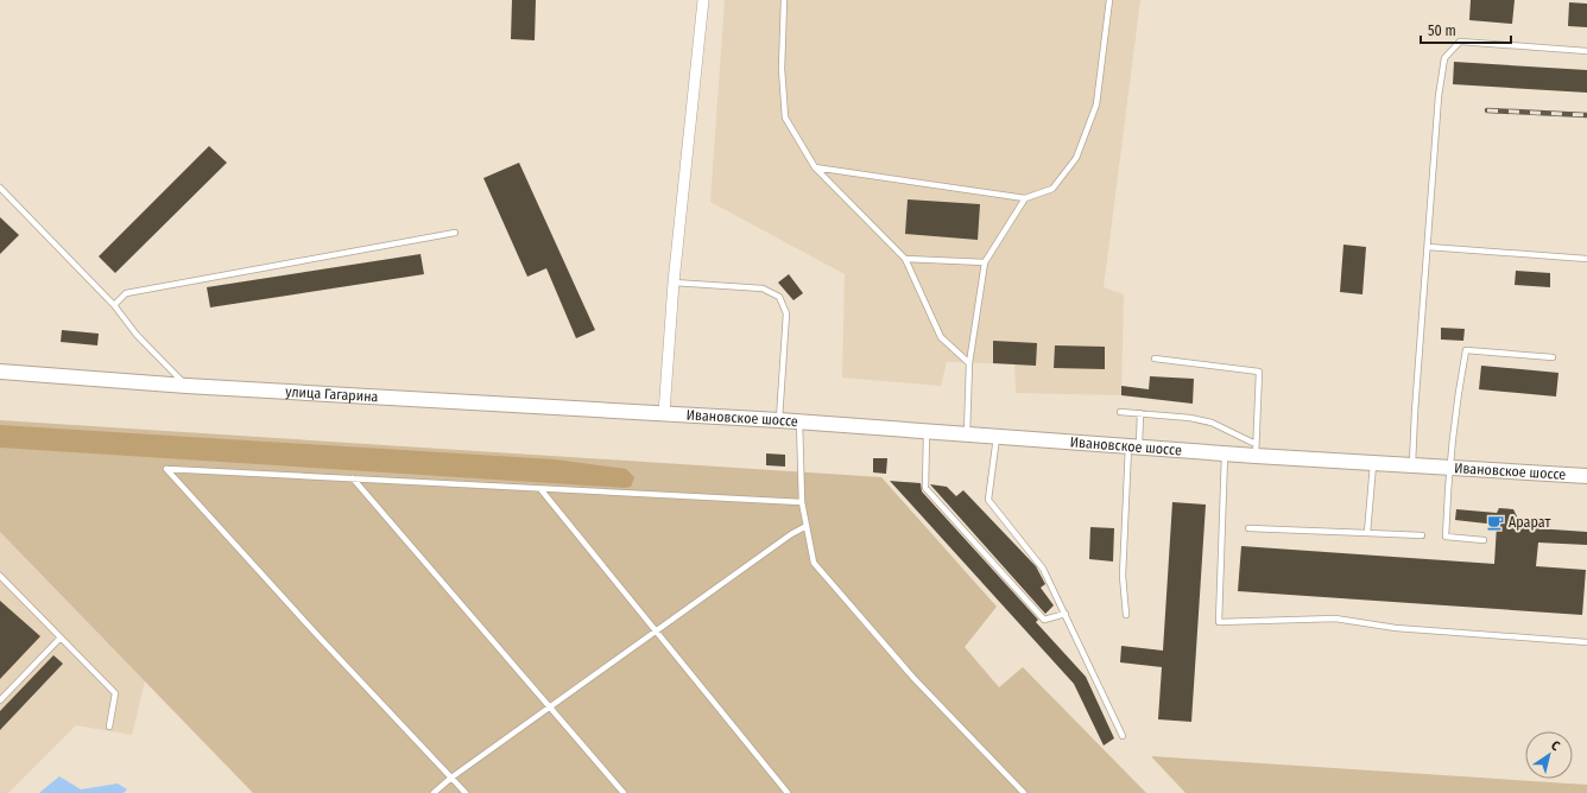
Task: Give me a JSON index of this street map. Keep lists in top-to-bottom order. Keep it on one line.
{"streets":{"street":["улица Гагарина","Ивановское шоссе"]},"crossings":[["улица Гагарина","Ивановское шоссе"]],"places":{"cafe":["Арарат"]},"scale_bar":"50 m","north":"top right"}
